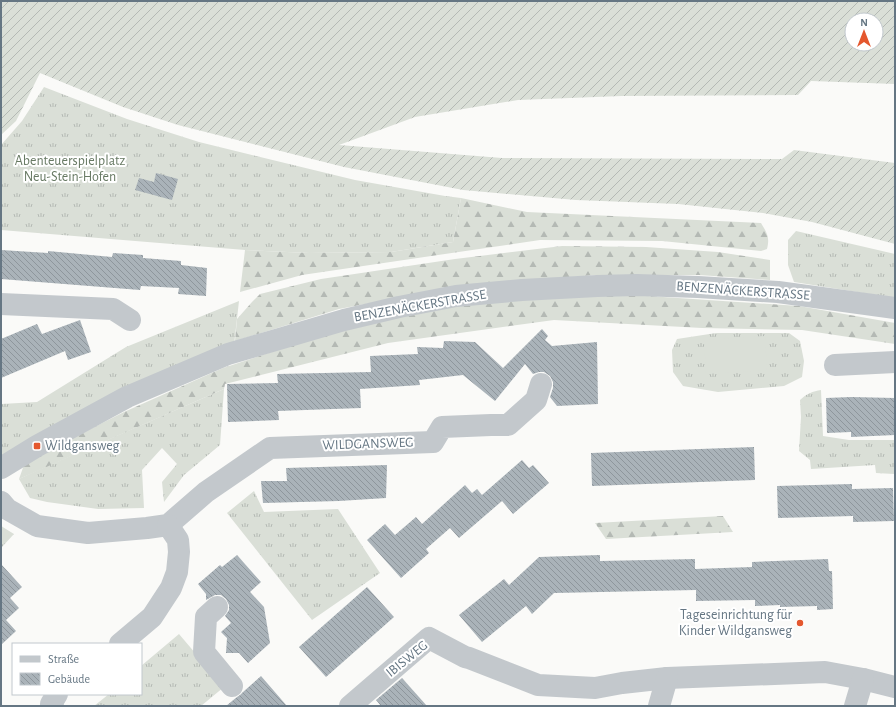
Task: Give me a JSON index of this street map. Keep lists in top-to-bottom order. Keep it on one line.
{"streets":{"street":["BENZENÄCKERSTRASSE","WILDGANSWEG","IBISWEG"]},"parks":["Abenteuerspielplatz Neu-Stein-Hofen"],"places":{"transit":["Wildgansweg"],"other":["Tageseinrichtung für Kinder Wildgansweg"]},"legend":["Straße","Gebäude"],"north":"top"}
